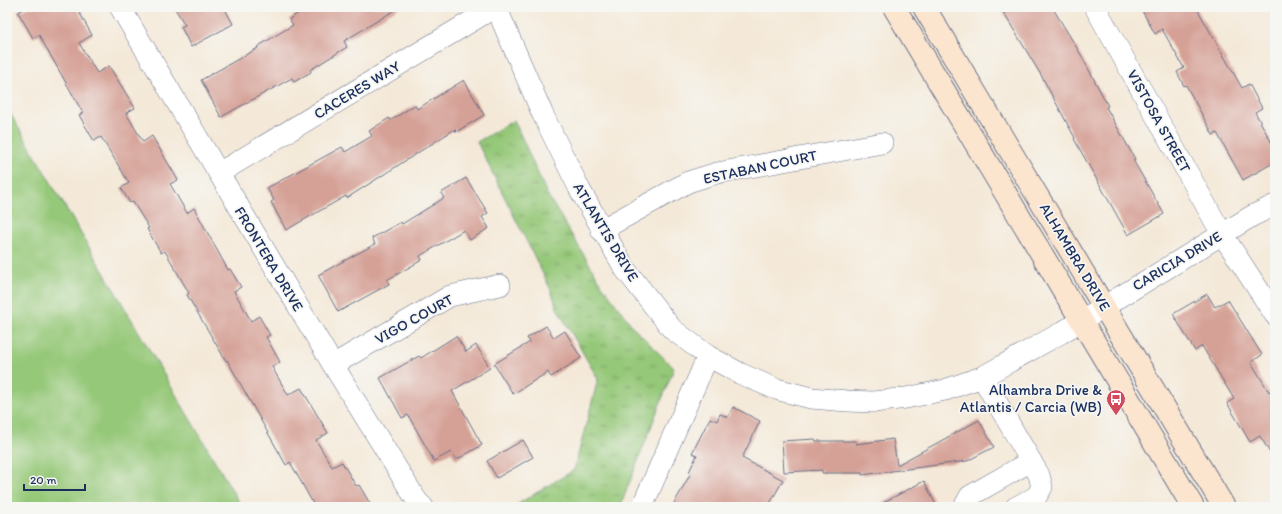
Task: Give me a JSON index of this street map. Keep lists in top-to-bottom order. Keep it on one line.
{"streets":{"main road":["ALHAMBRA DRIVE"],"street":["CACERES WAY","VISTOSA STREET","ESTABAN COURT","ATLANTIS DRIVE","FRONTERA DRIVE","CARICIA DRIVE","VIGO COURT"]},"crossings":[["CACERES WAY","ATLANTIS DRIVE"],["CACERES WAY","FRONTERA DRIVE"],["VISTOSA STREET","CARICIA DRIVE"],["ESTABAN COURT","ATLANTIS DRIVE"],["ATLANTIS DRIVE","ALHAMBRA DRIVE"],["ATLANTIS DRIVE","CARICIA DRIVE"],["ALHAMBRA DRIVE","CARICIA DRIVE"],["FRONTERA DRIVE","VIGO COURT"]],"places":{"bus stop":["Alhambra Drive & Atlantis / Carcia (WB)"]},"scale_bar":"20 m"}
